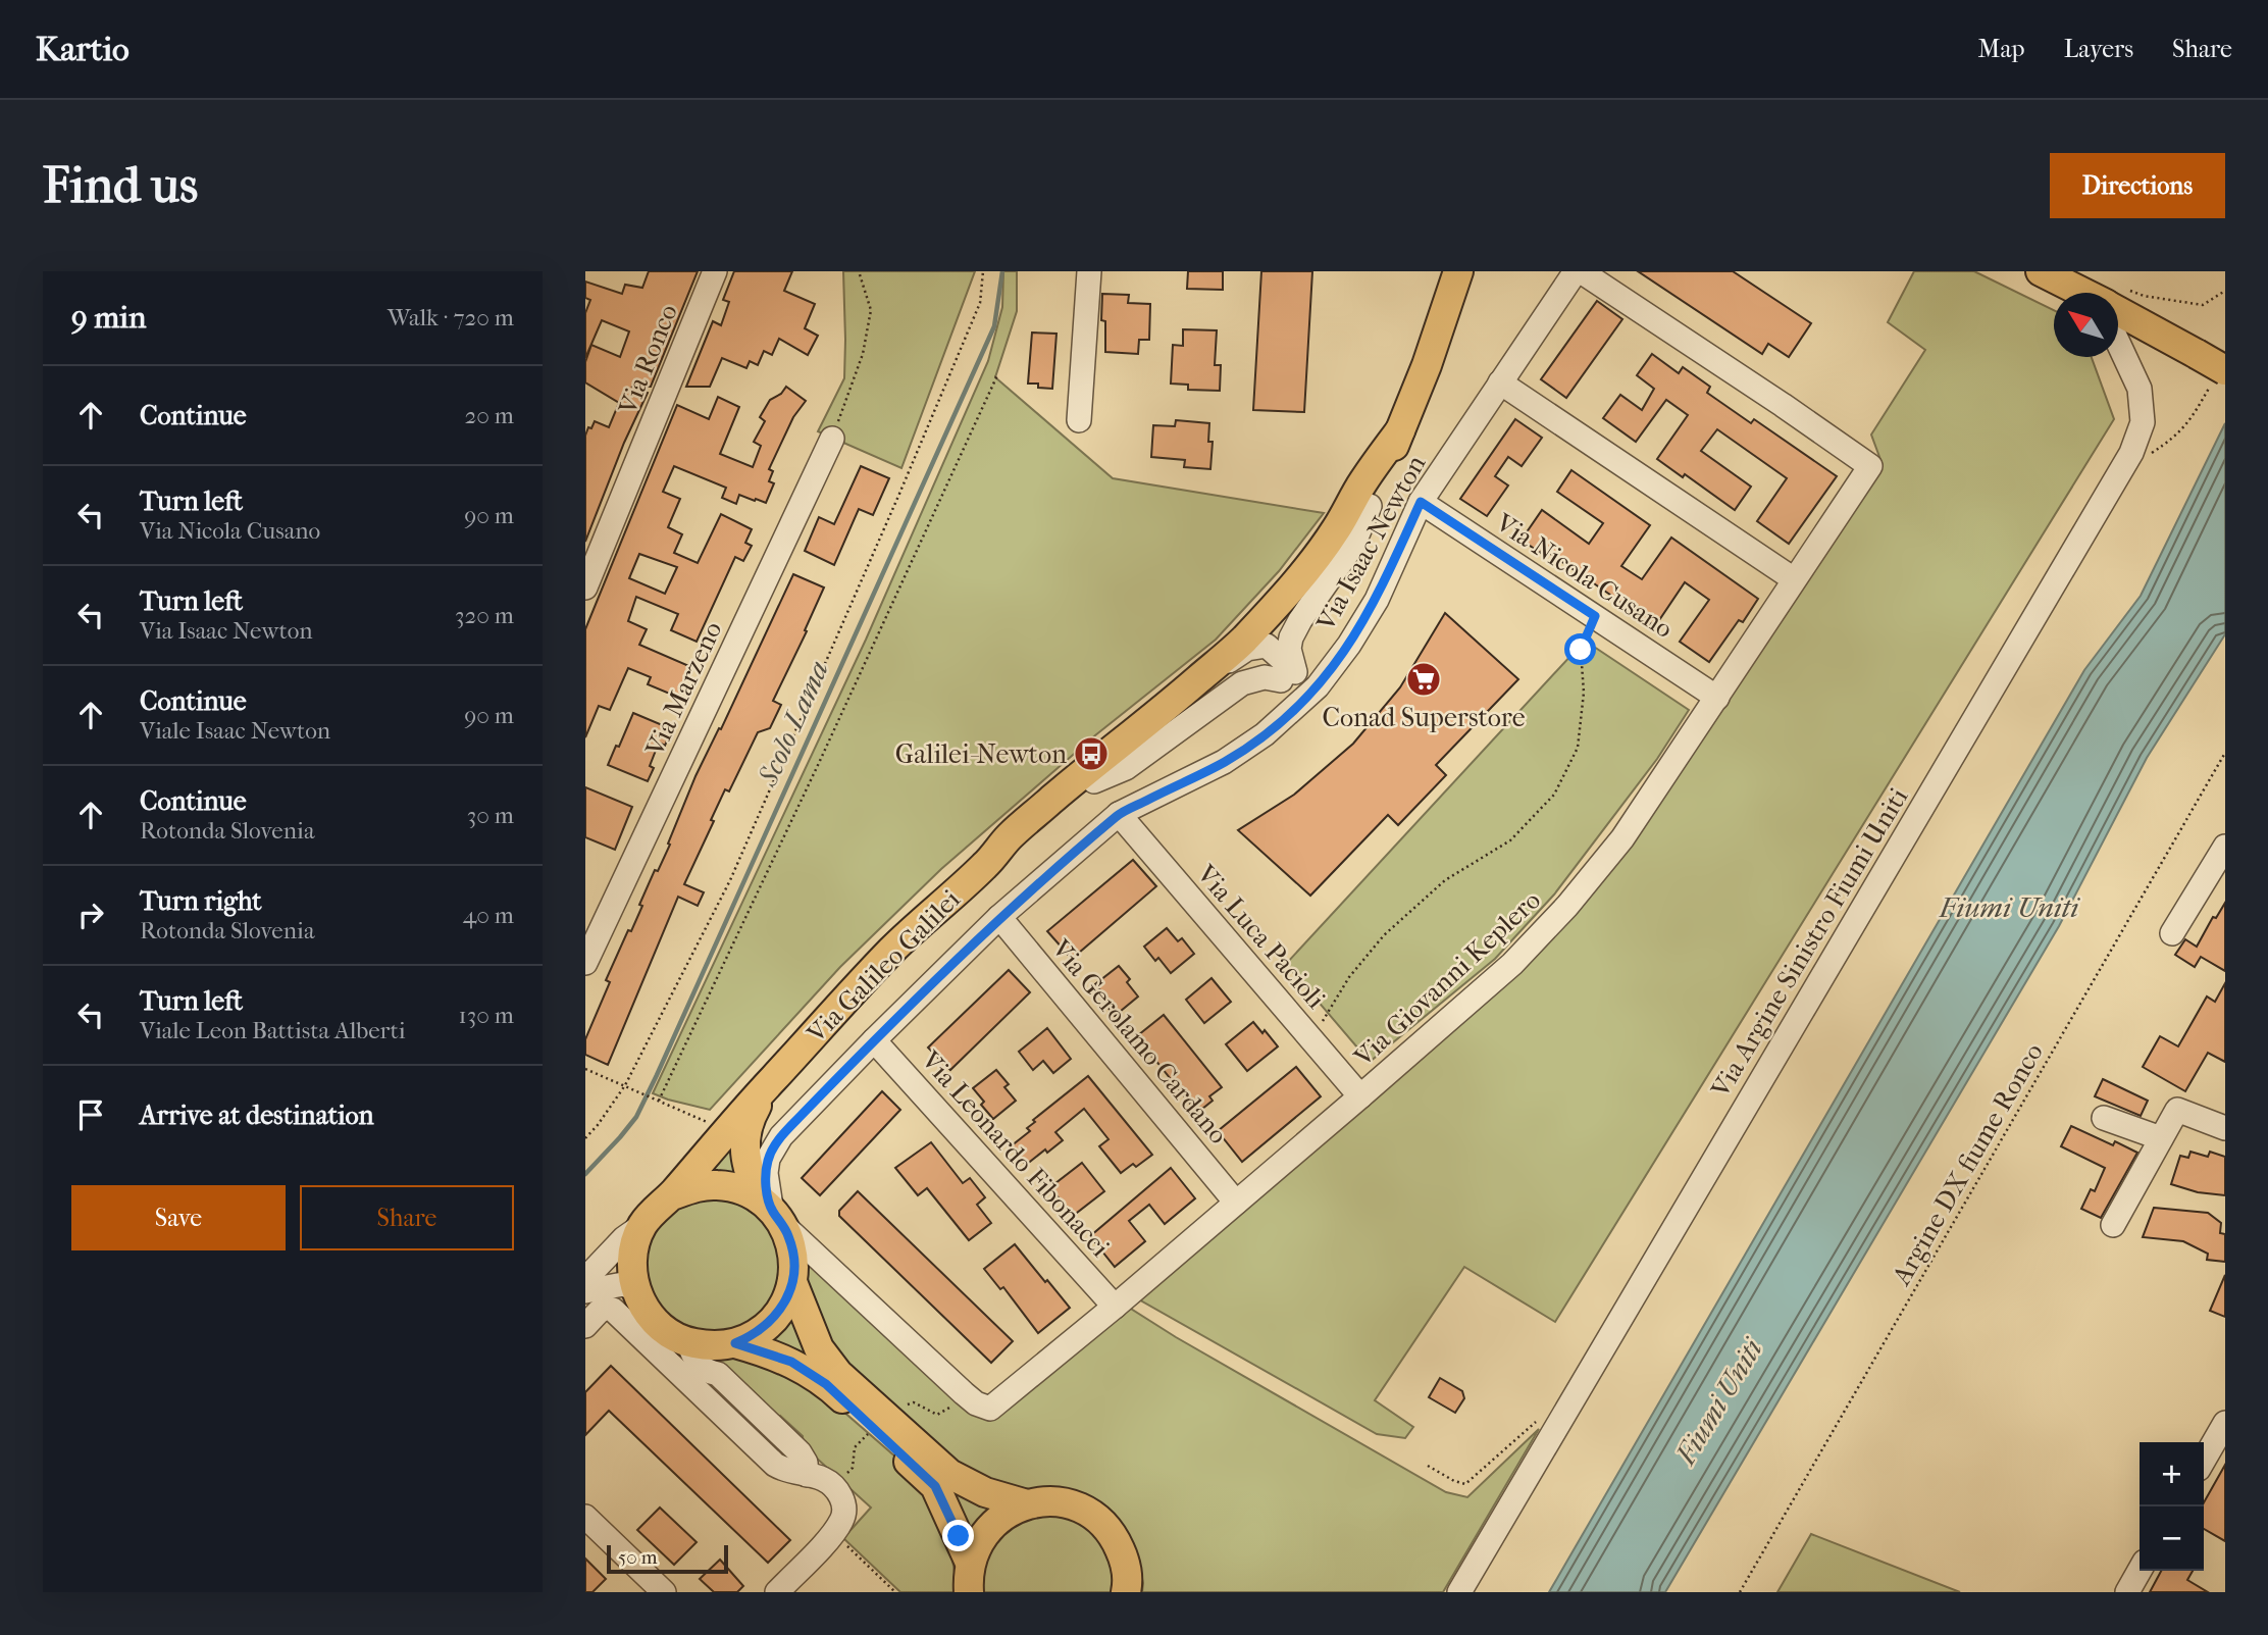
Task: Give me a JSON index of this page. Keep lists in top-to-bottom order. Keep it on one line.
{"streets":{"main road":["Via Galileo Galilei"],"street":["Via Ronco","Via Isaac Newton","Via Nicola Cusano","Via Marzeno","Via Luca Pacioli","Via Argine Sinistro Fiumi Uniti","Via Giovanni Keplero","Via Gerolamo Cardano","Via Leonardo Fibonacci"],"path":["Argine DX fiume Ronco"]},"crossings":[["Via Isaac Newton","Via Nicola Cusano"],["Via Isaac Newton","Via Luca Pacioli"],["Via Isaac Newton","Via Galileo Galilei"],["Via Isaac Newton","Via Gerolamo Cardano"],["Via Isaac Newton","Via Leonardo Fibonacci"],["Via Nicola Cusano","Via Giovanni Keplero"],["Via Luca Pacioli","Via Giovanni Keplero"],["Via Giovanni Keplero","Via Gerolamo Cardano"],["Via Giovanni Keplero","Via Leonardo Fibonacci"]],"water":["Scolo Lama","Fiumi Uniti"],"places":{"supermarket":["Conad Superstore"],"bus stop":["Galilei-Newton"]},"scale_bar":"50 m","north":"top left","page":{"header":"Kartio","nav":["Map","Layers","Share"],"buttons":["Directions",["Save","Share"]],"title":"Find us","heading":["9 min","Walk · 720 m"],"list":[["Continue","20 m"],["Turn left","Via Nicola Cusano","90 m"],["Turn left","Via Isaac Newton","320 m"],["Continue","Viale Isaac Newton","90 m"],["Continue","Rotonda Slovenia","30 m"],["Turn right","Rotonda Slovenia","40 m"],["Turn left","Viale Leon Battista Alberti","130 m"],"Arrive at destination"],"map_buttons":["+","−"],"scale":"50 m"}}
